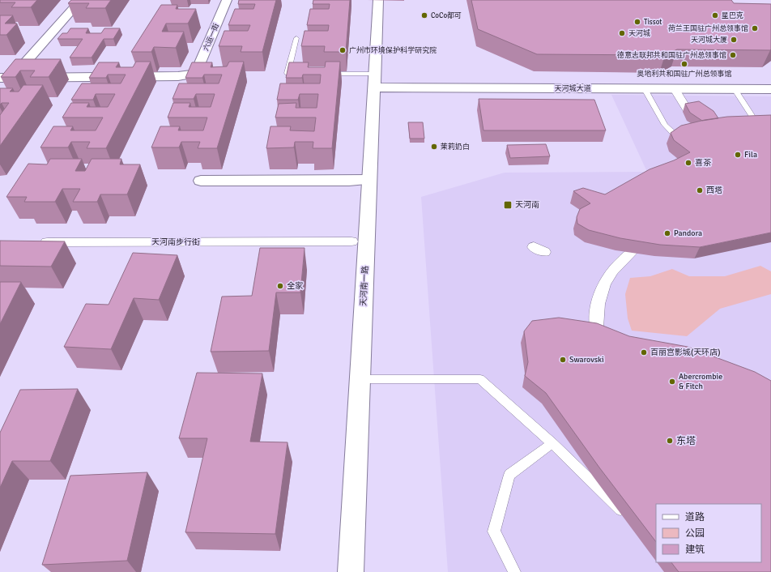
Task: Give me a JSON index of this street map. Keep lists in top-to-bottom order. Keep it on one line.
{"streets":{"street":["六运一街","天河城大道","天河南步行街","天河南一路"]},"crossings":[["天河城大道","天河南一路"]],"places":{"other":["CoCo都可","星巴克","Tissot","荷兰王国驻广州总领事馆","天河城","天河城大厦","广州市环境保护科学研究院","德意志联邦共和国驻广州总领事馆","奥地利共和国驻广州总领事馆","茉莉奶白","Fila","喜茶","西塔","Pandora","全家","百丽宫影城(天环店)","Swarovski","Abercrombie & Fitch","东塔"],"transit":["天河南"]},"legend":["道路","公园","建筑"]}
